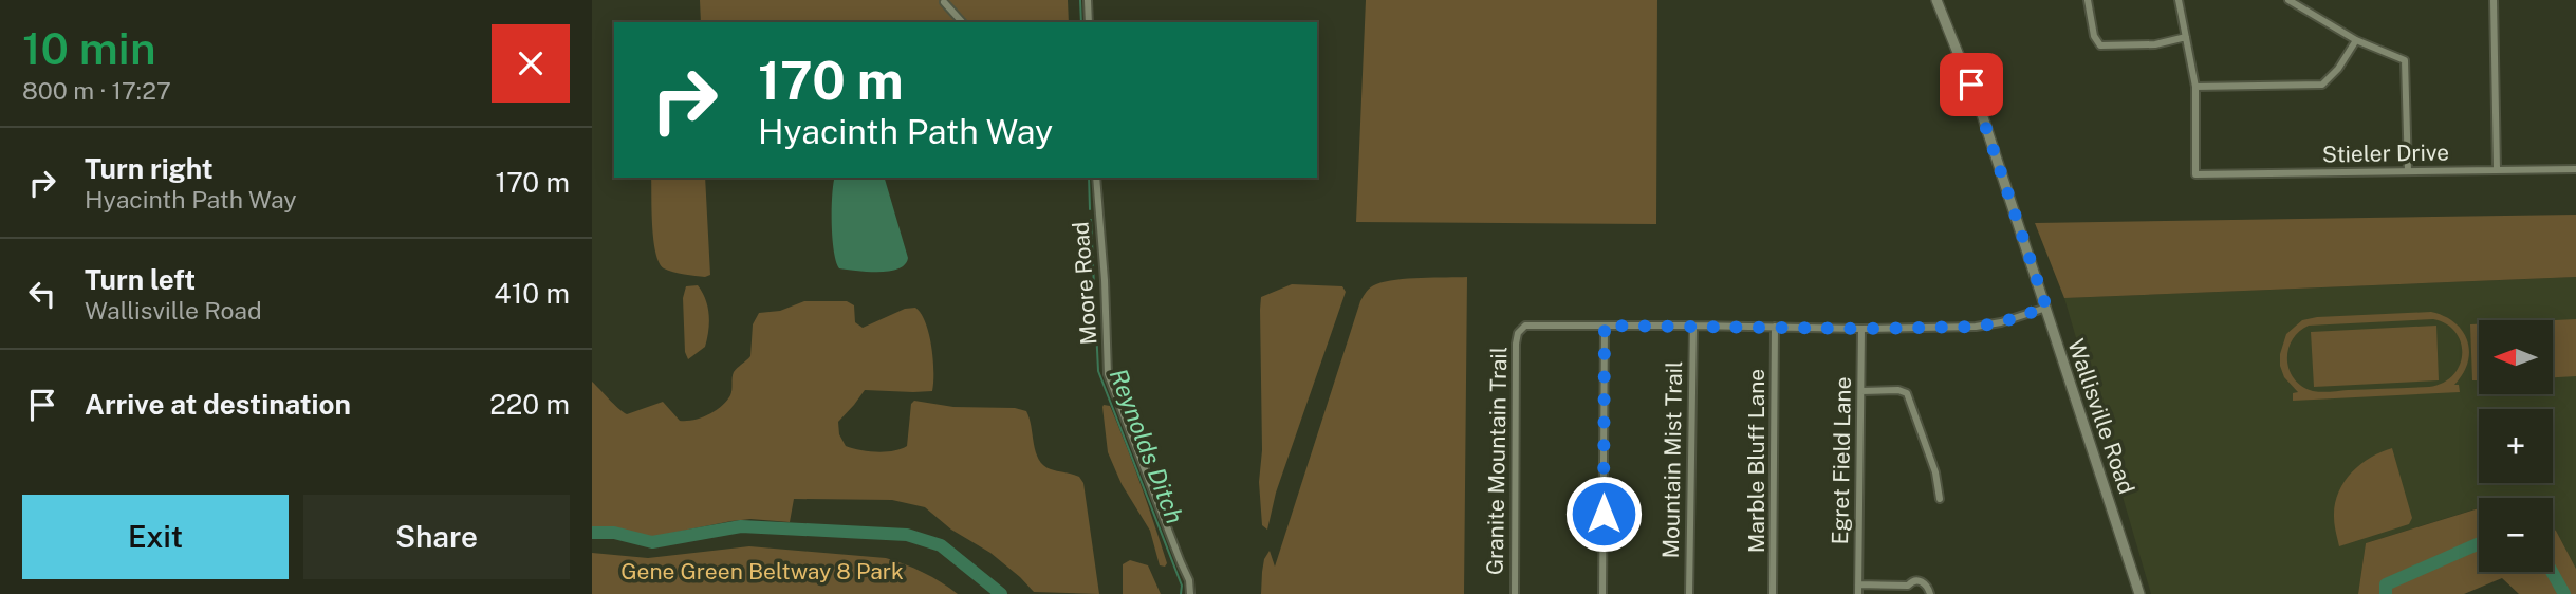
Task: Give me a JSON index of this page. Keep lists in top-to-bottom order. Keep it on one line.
{"streets":{"main road":["Wallisville Road"],"street":["Stieler Drive","Moore Road","Mountain Mist Trail","Granite Mountain Trail","Marble Bluff Lane","Egret Field Lane"]},"water":["Reynolds Ditch"],"parks":["Gene Green Beltway 8 Park"],"north":"left","page":{"heading":["10 min","800 m · 17:27"],"turn":["170 m","Hyacinth Path Way"],"list":[{"name":"Turn right","note":"Hyacinth Path Way","value":"170 m"},{"name":"Turn left","note":"Wallisville Road","value":"410 m"},{"name":"Arrive at destination","value":"220 m"}],"map_buttons":["+","−"],"buttons":["Exit","Share"]}}
